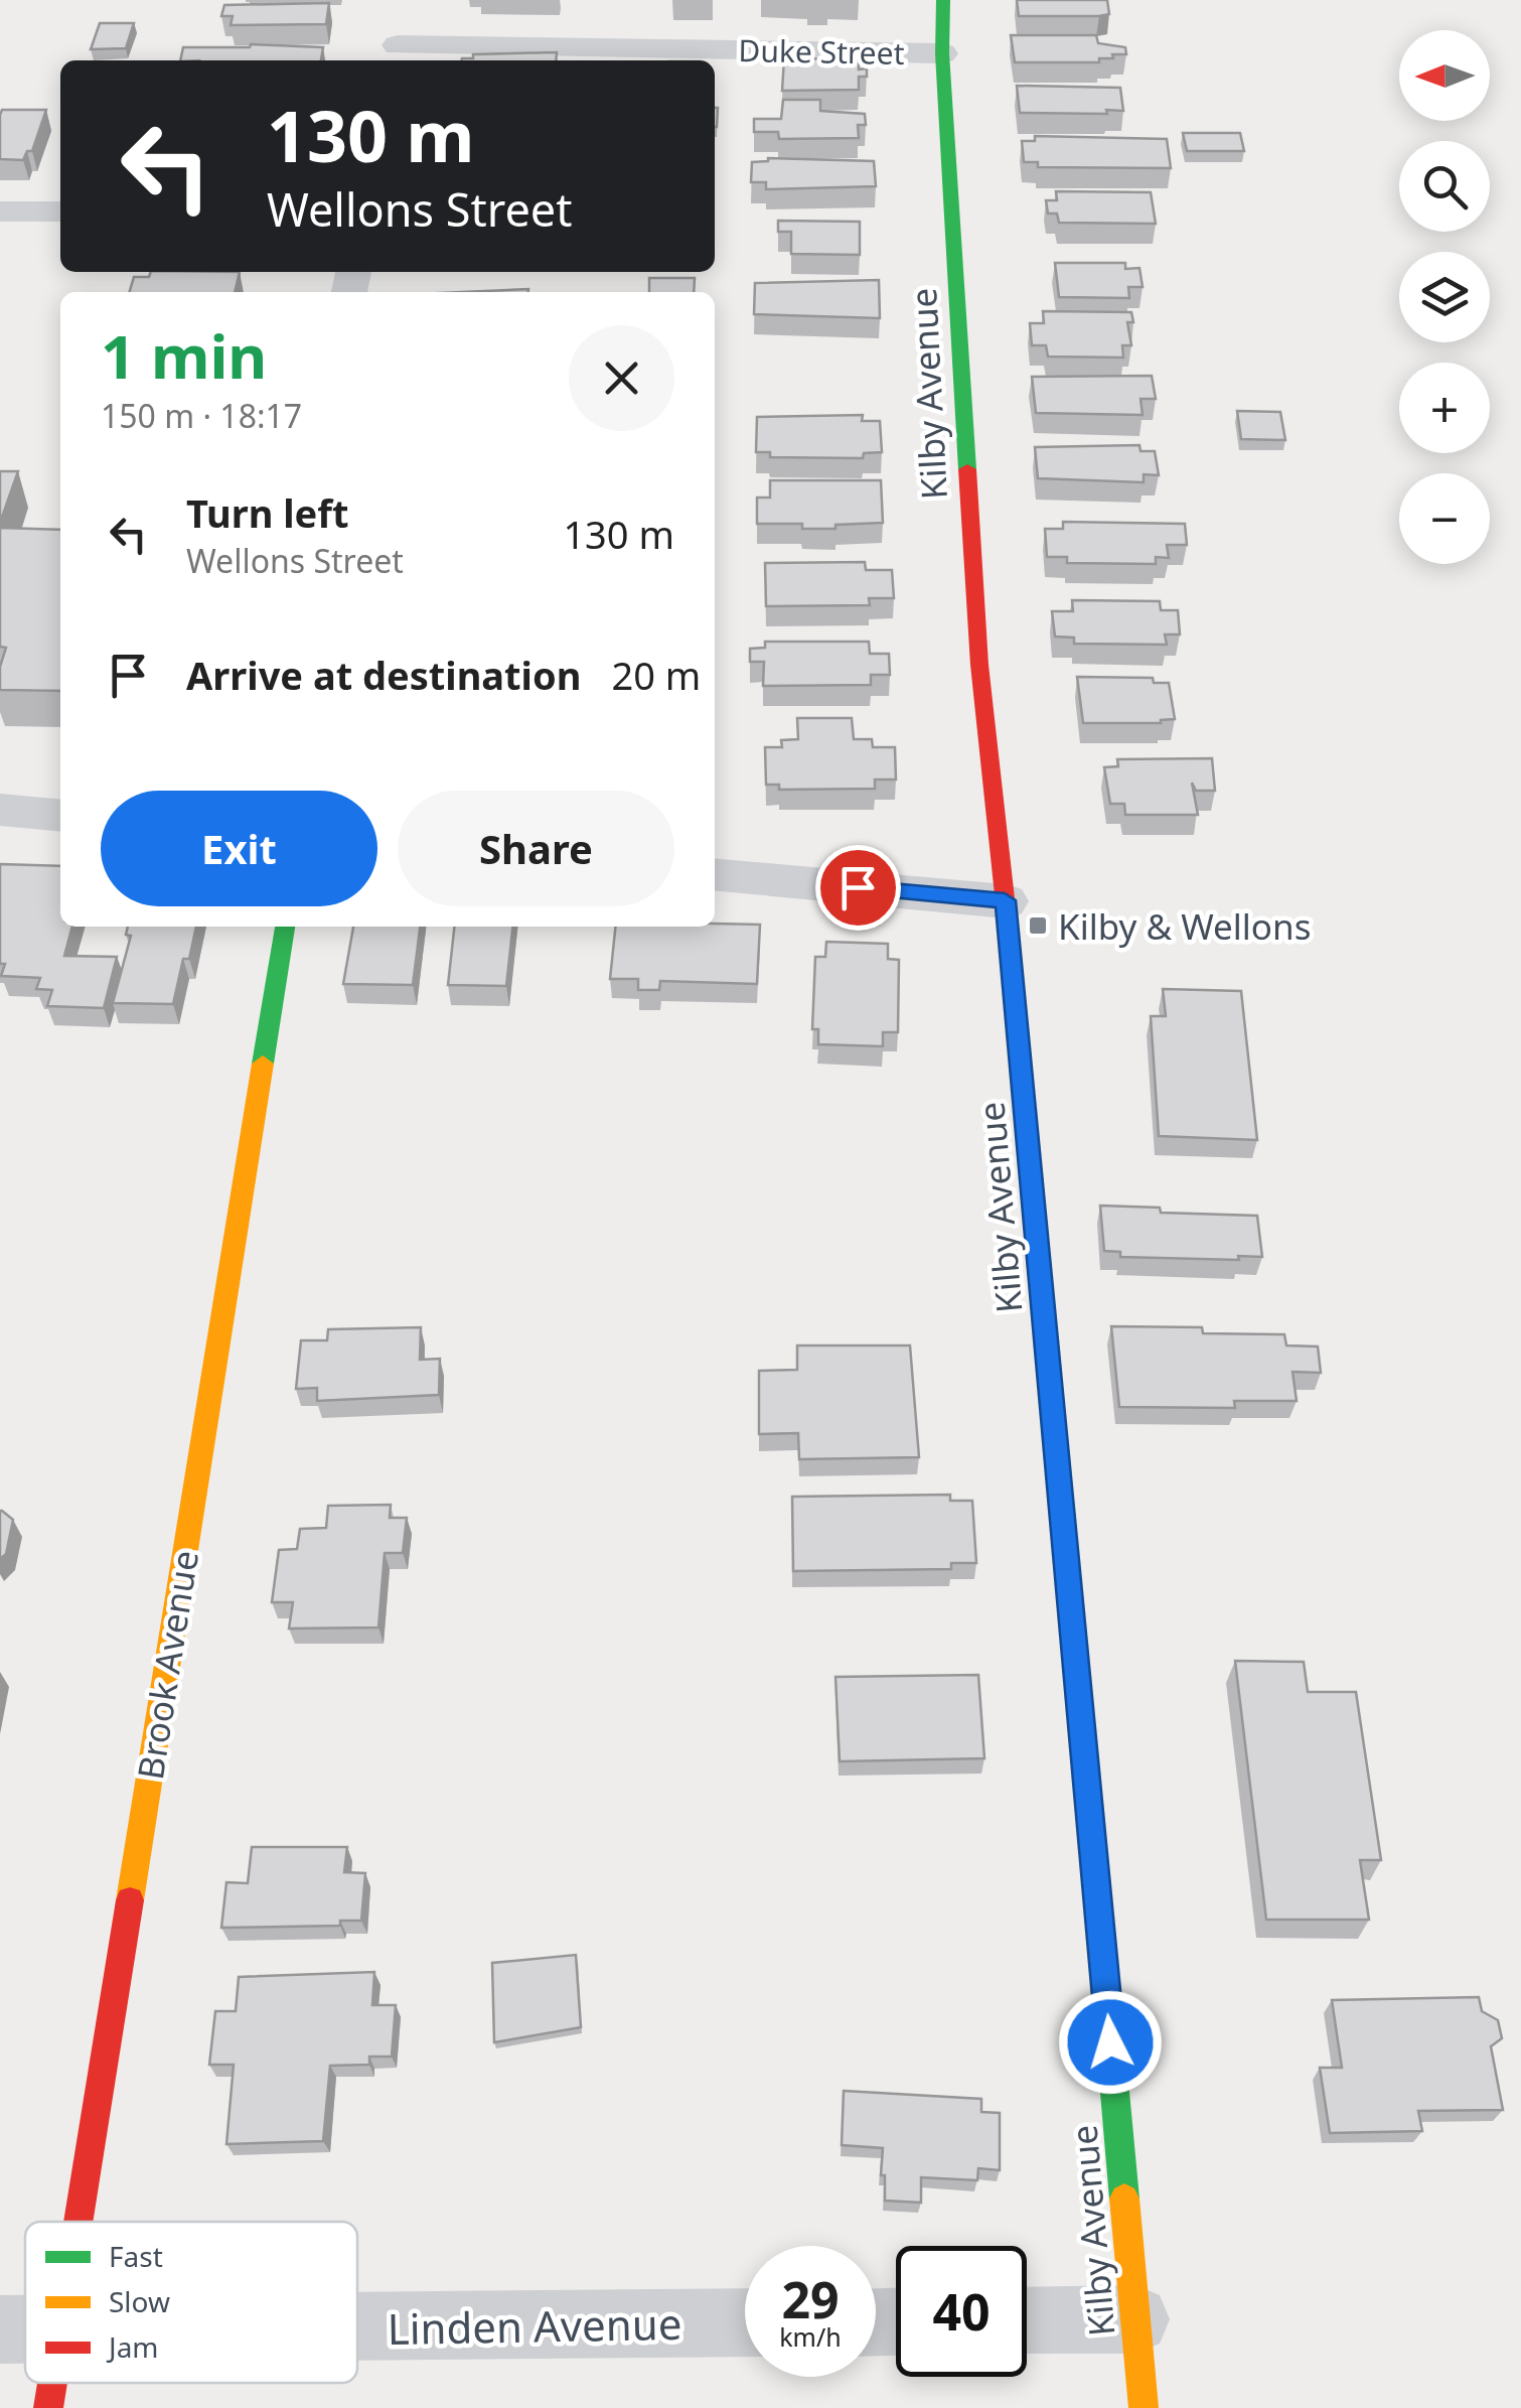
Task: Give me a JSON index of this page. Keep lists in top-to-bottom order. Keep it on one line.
{"streets":{"street":["Duke Street","Kilby Avenue","Brook Avenue","Linden Avenue"]},"crossings":[["Duke Street","Kilby Avenue"]],"places":{"transit":["Kilby & Wellons"]},"legend":["Fast","Slow","Jam"],"north":"left","page":{"map_buttons":["+","−"],"turn":["130 m","Wellons Street"],"heading":["1 min","150 m · 18:17"],"list":[{"name":"Turn left","note":"Wellons Street","value":"130 m"},{"name":"Arrive at destination","value":"20 m"}],"buttons":["Exit","Share"],"speed":"29 km/h","limit":"40"}}
